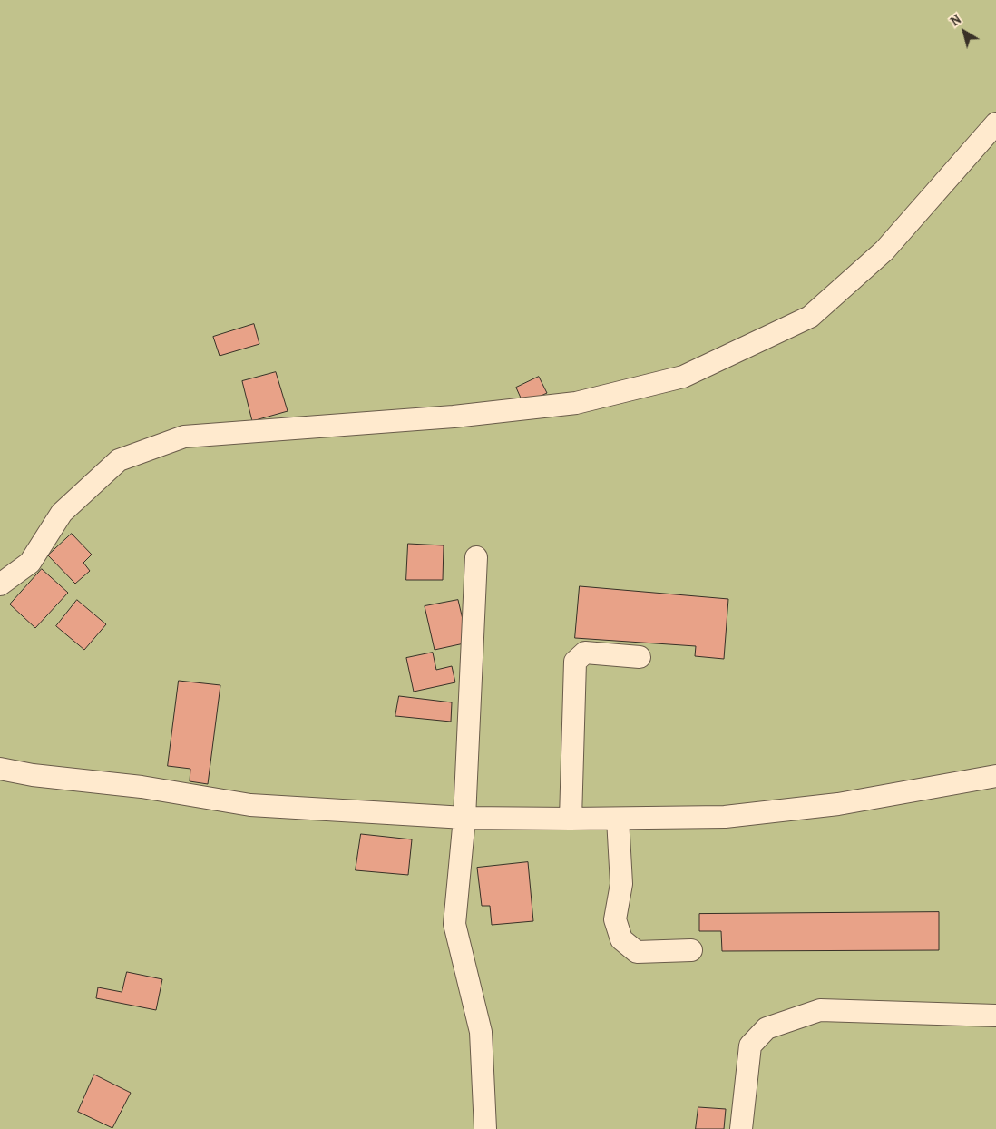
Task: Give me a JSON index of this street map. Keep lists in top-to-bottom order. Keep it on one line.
{"north":"top left"}
